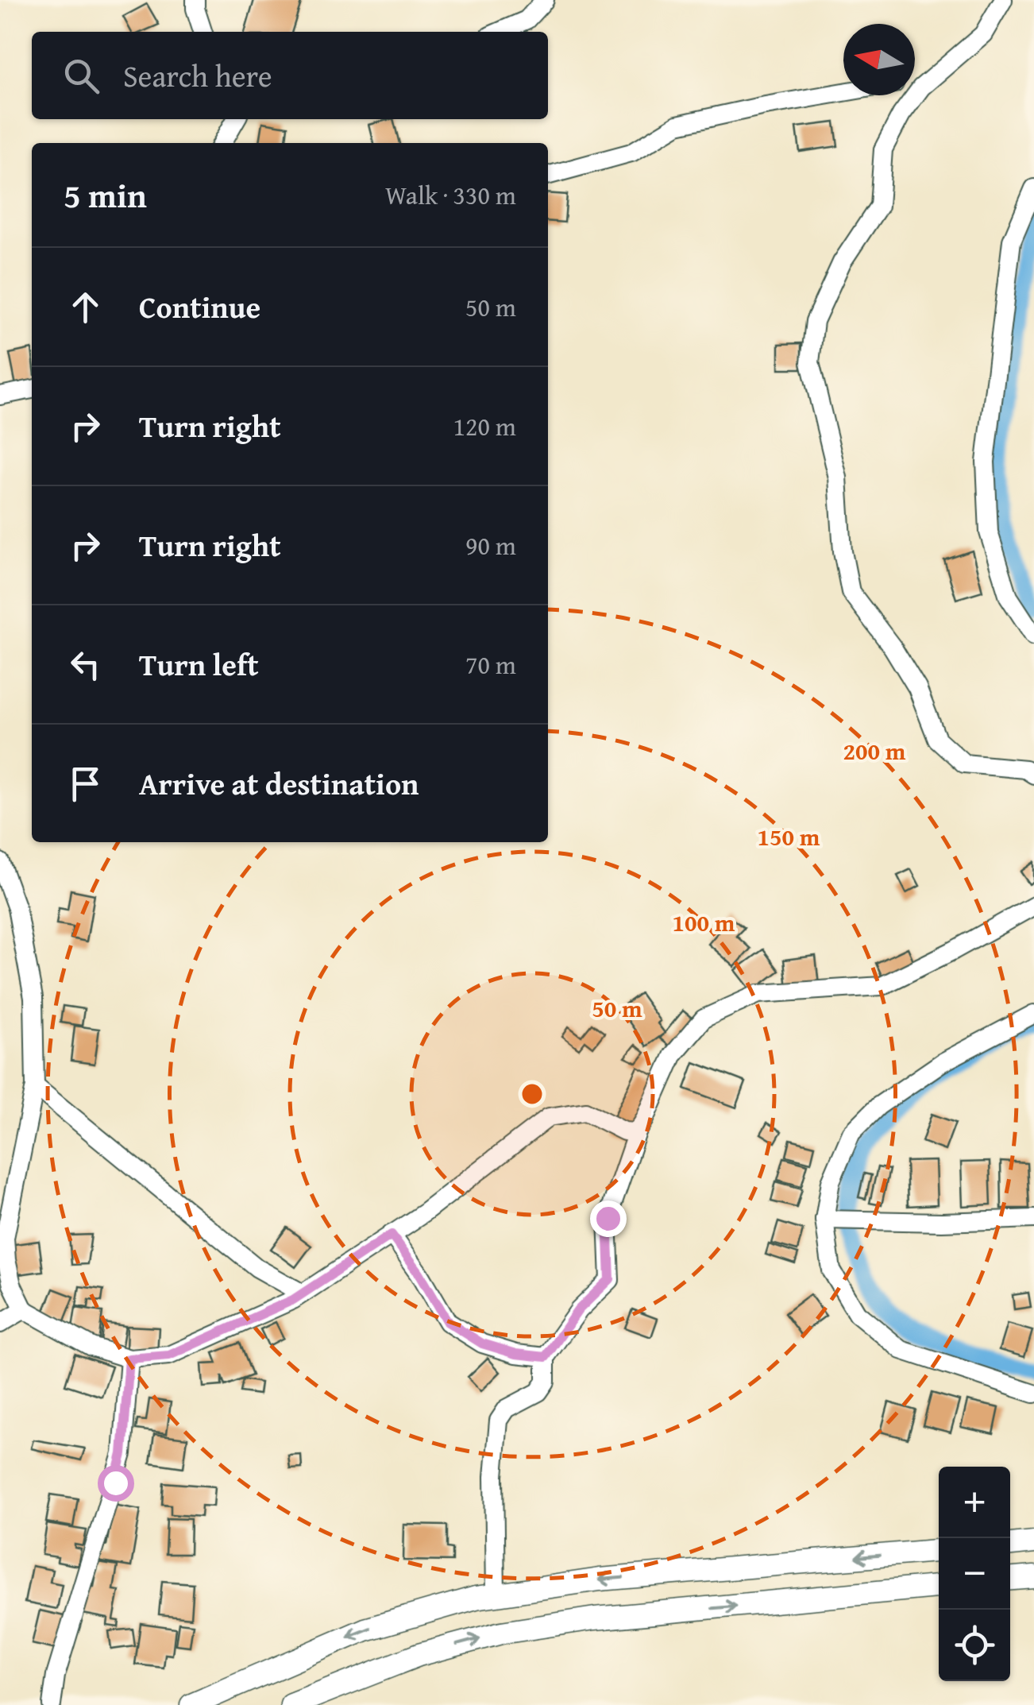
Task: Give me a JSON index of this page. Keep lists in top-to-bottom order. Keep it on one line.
{"north":"left","page":{"search":"Search here","heading":["5 min","Walk · 330 m"],"list":[["Continue","50 m"],["Turn right","120 m"],["Turn right","90 m"],["Turn left","70 m"],"Arrive at destination"],"map_buttons":["+","−"]},"rings":["200 m","150 m","100 m","50 m"]}
